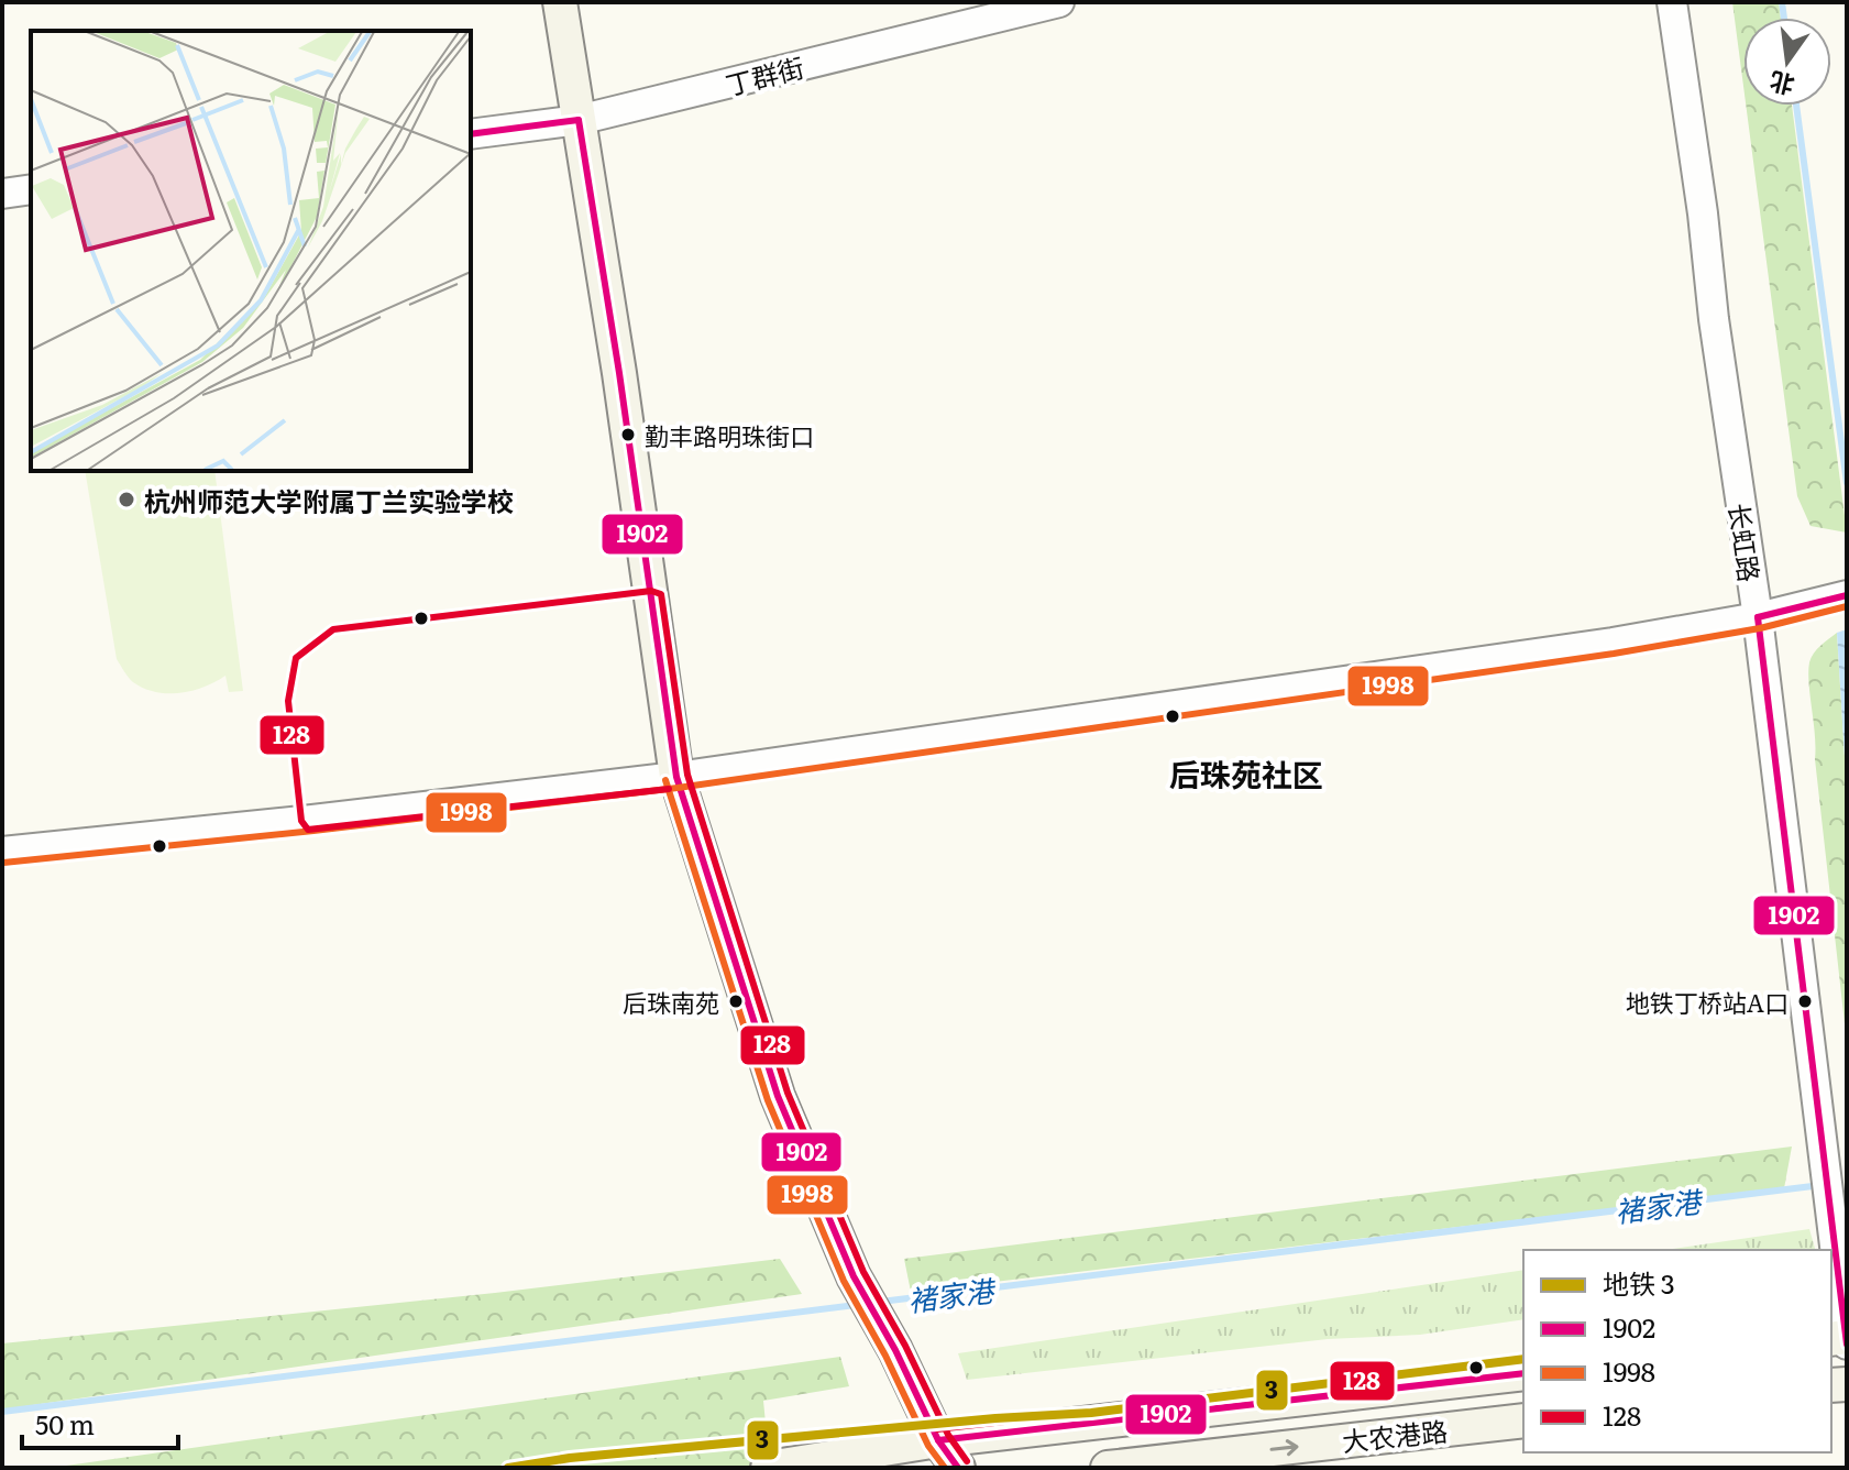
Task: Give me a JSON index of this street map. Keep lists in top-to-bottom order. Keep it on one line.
{"streets":{"main road":["大农港路"],"street":["丁群街","长虹路"]},"districts":["后珠苑社区"],"water":["褚家港"],"places":["勤丰路明珠街口","杭州师范大学附属丁兰实验学校","后珠南苑","地铁丁桥站A口"],"lines":["transit line 1902","transit line 128","transit line 1998","metro line 3"],"legend":["地铁 3","1902","1998","128"],"scale_bar":"50 m","north":"bottom"}
